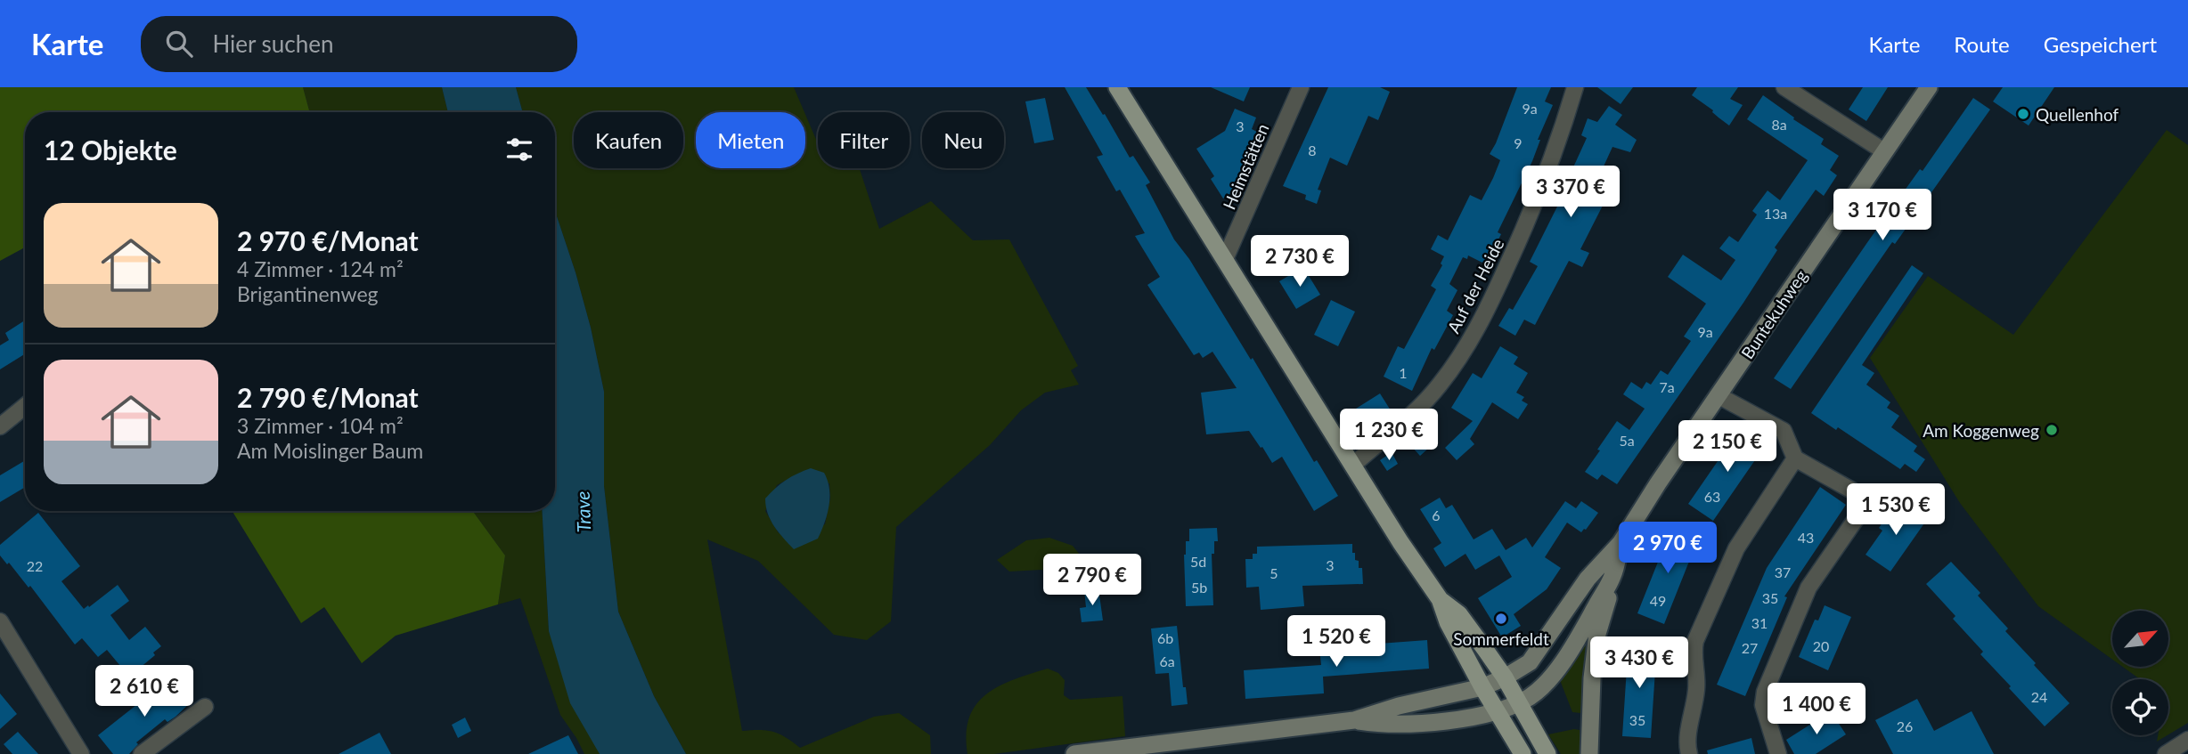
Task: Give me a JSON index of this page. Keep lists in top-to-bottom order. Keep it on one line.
{"streets":{"main road":["Buntekuhweg"],"street":["Heimstätten","Auf der Heide"]},"water":["Trave"],"places":["Quellenhof","Am Koggenweg","Sommerfeldt"],"house_numbers":["9a","8a","3","9","8","13a","9a","1","7a","5a","63","6","43","5d","3","22","37","5","5b","35","49","31","6b","20","27","6a","24","35","26"],"north":"top right","page":{"header":"Karte","search":"Hier suchen","nav":["Karte","Route","Gespeichert"],"chip":["Kaufen","Mieten","Filter","Neu"],"heading":"12 Objekte","price":["3 370 €","3 170 €","2 730 €","1 230 €","2 150 €","1 530 €","2 970 €","2 790 €","1 520 €","3 430 €","2 610 €","1 400 €"],"list":[{"name":"2 970 €/Monat","note":"4 Zimmer · 124 m² · Brigantinenweg"},{"name":"2 790 €/Monat","note":"3 Zimmer · 104 m² · Am Moislinger Baum"}]}}
